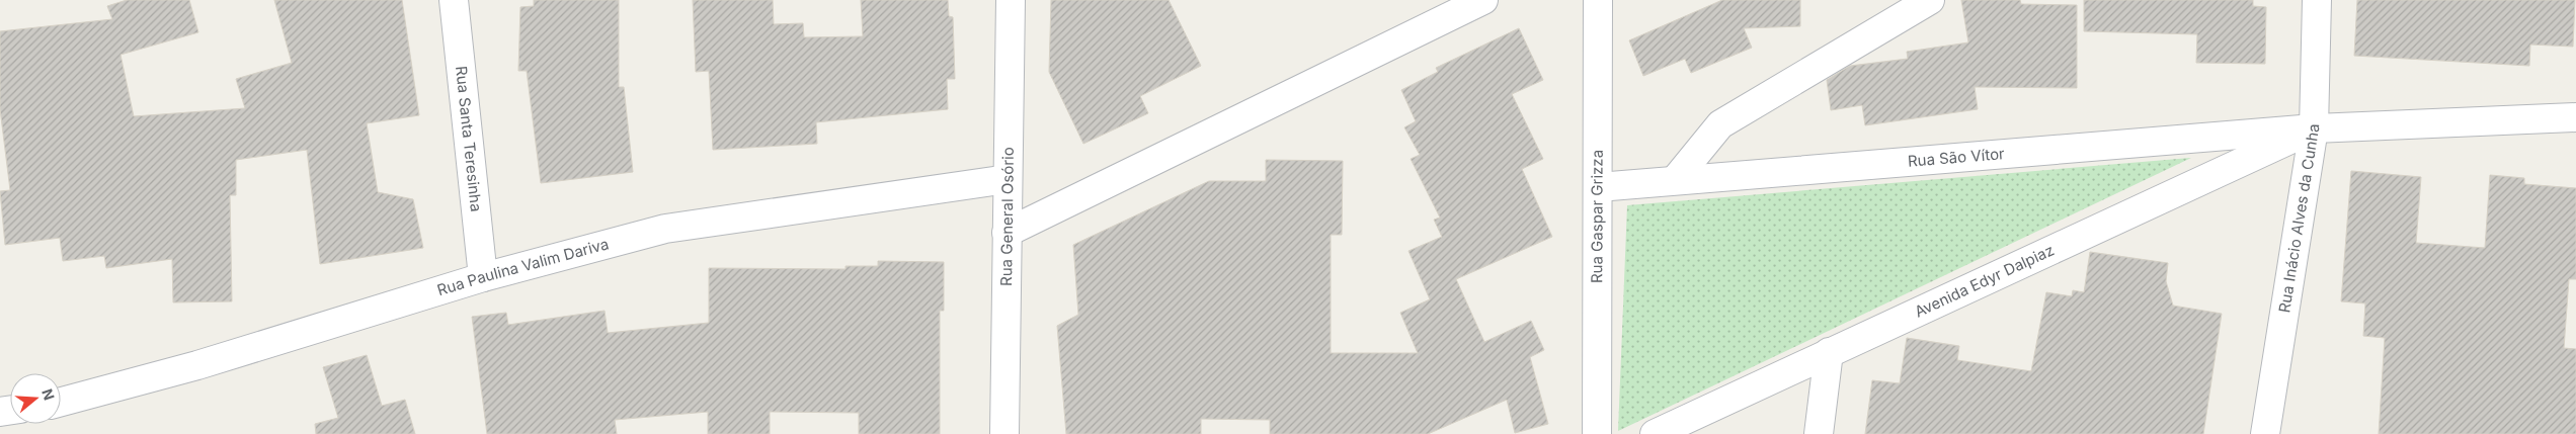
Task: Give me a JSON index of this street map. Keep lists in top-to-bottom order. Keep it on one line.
{"streets":{"street":["Rua Santa Teresinha","Rua São Vítor","Rua General Osório","Rua Gaspar Grizza","Rua Inácio Alves da Cunha","Rua Paulina Valim Dariva","Avenida Edyr Dalpiaz"]},"crossings":[["Rua Santa Teresinha","Rua Paulina Valim Dariva"],["Rua São Vítor","Rua Gaspar Grizza"],["Rua São Vítor","Rua Inácio Alves da Cunha"],["Rua São Vítor","Avenida Edyr Dalpiaz"],["Rua General Osório","Rua Paulina Valim Dariva"],["Rua Inácio Alves da Cunha","Avenida Edyr Dalpiaz"]],"north":"right"}
